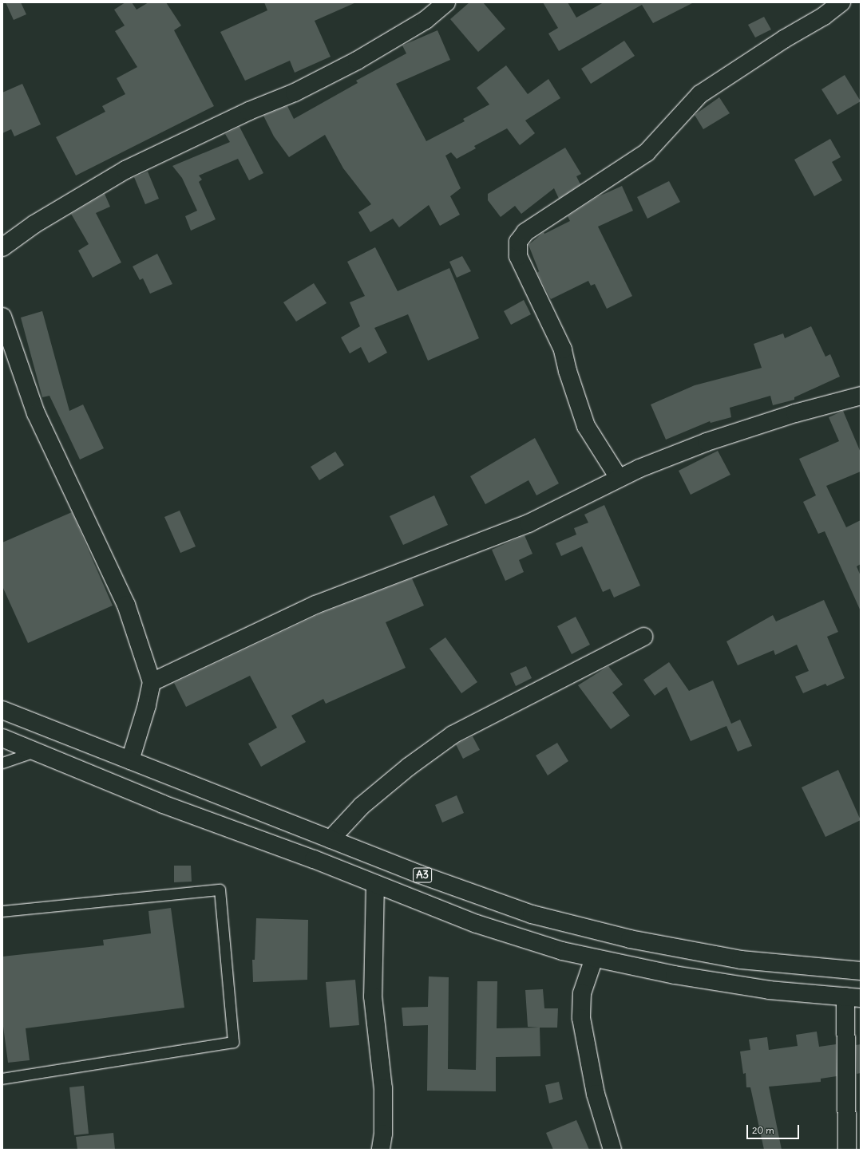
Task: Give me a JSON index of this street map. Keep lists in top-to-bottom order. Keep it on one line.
{"streets":{"main road":["A3"]},"scale_bar":"20 m"}
